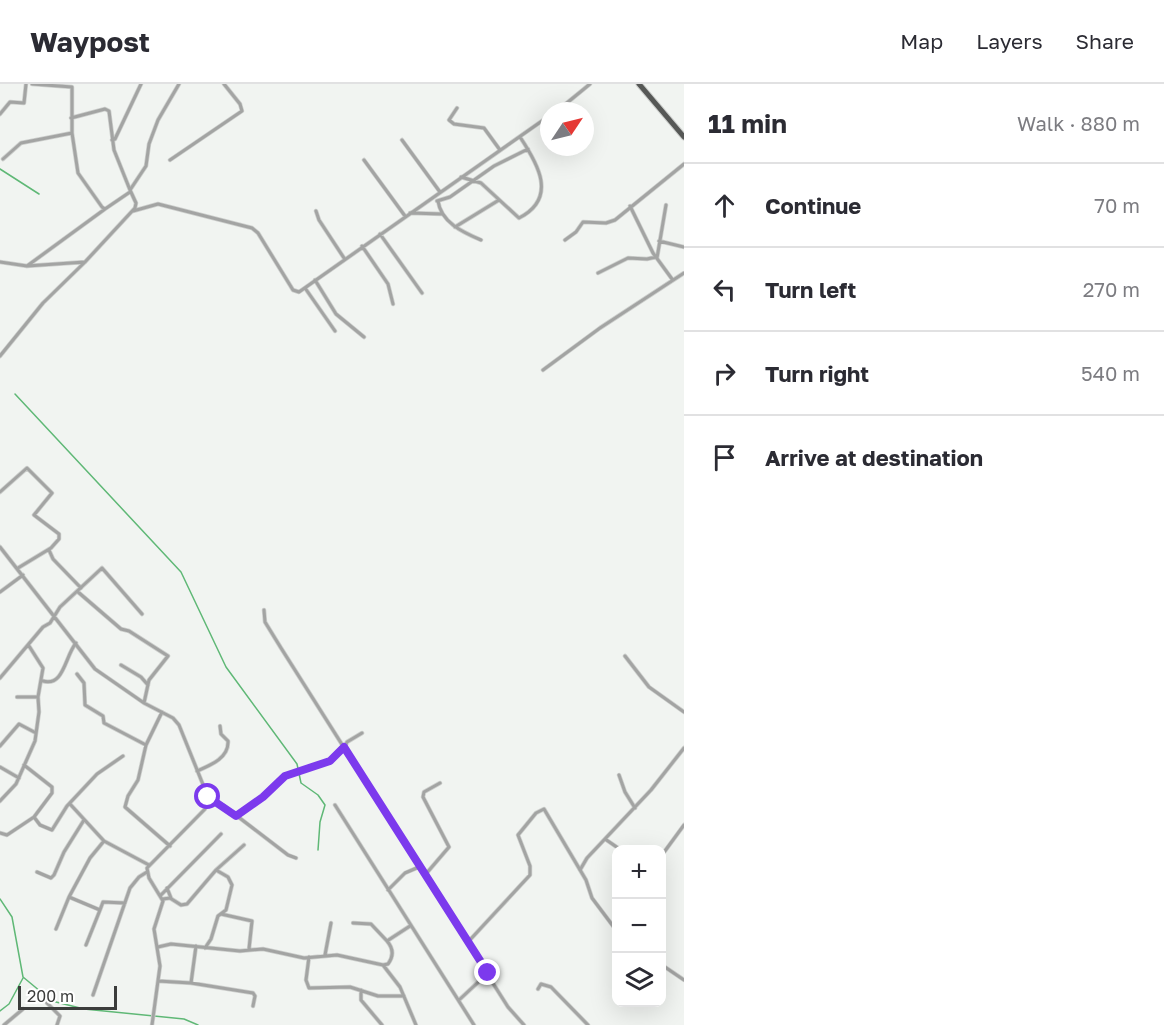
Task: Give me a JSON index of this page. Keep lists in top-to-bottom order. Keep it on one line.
{"scale_bar":"200 m","north":"top right","page":{"header":"Waypost","nav":["Map","Layers","Share"],"heading":["11 min","Walk · 880 m"],"list":[["Continue","70 m"],["Turn left","270 m"],["Turn right","540 m"],"Arrive at destination"],"map_buttons":["+","−"],"scale":"200 m"}}
